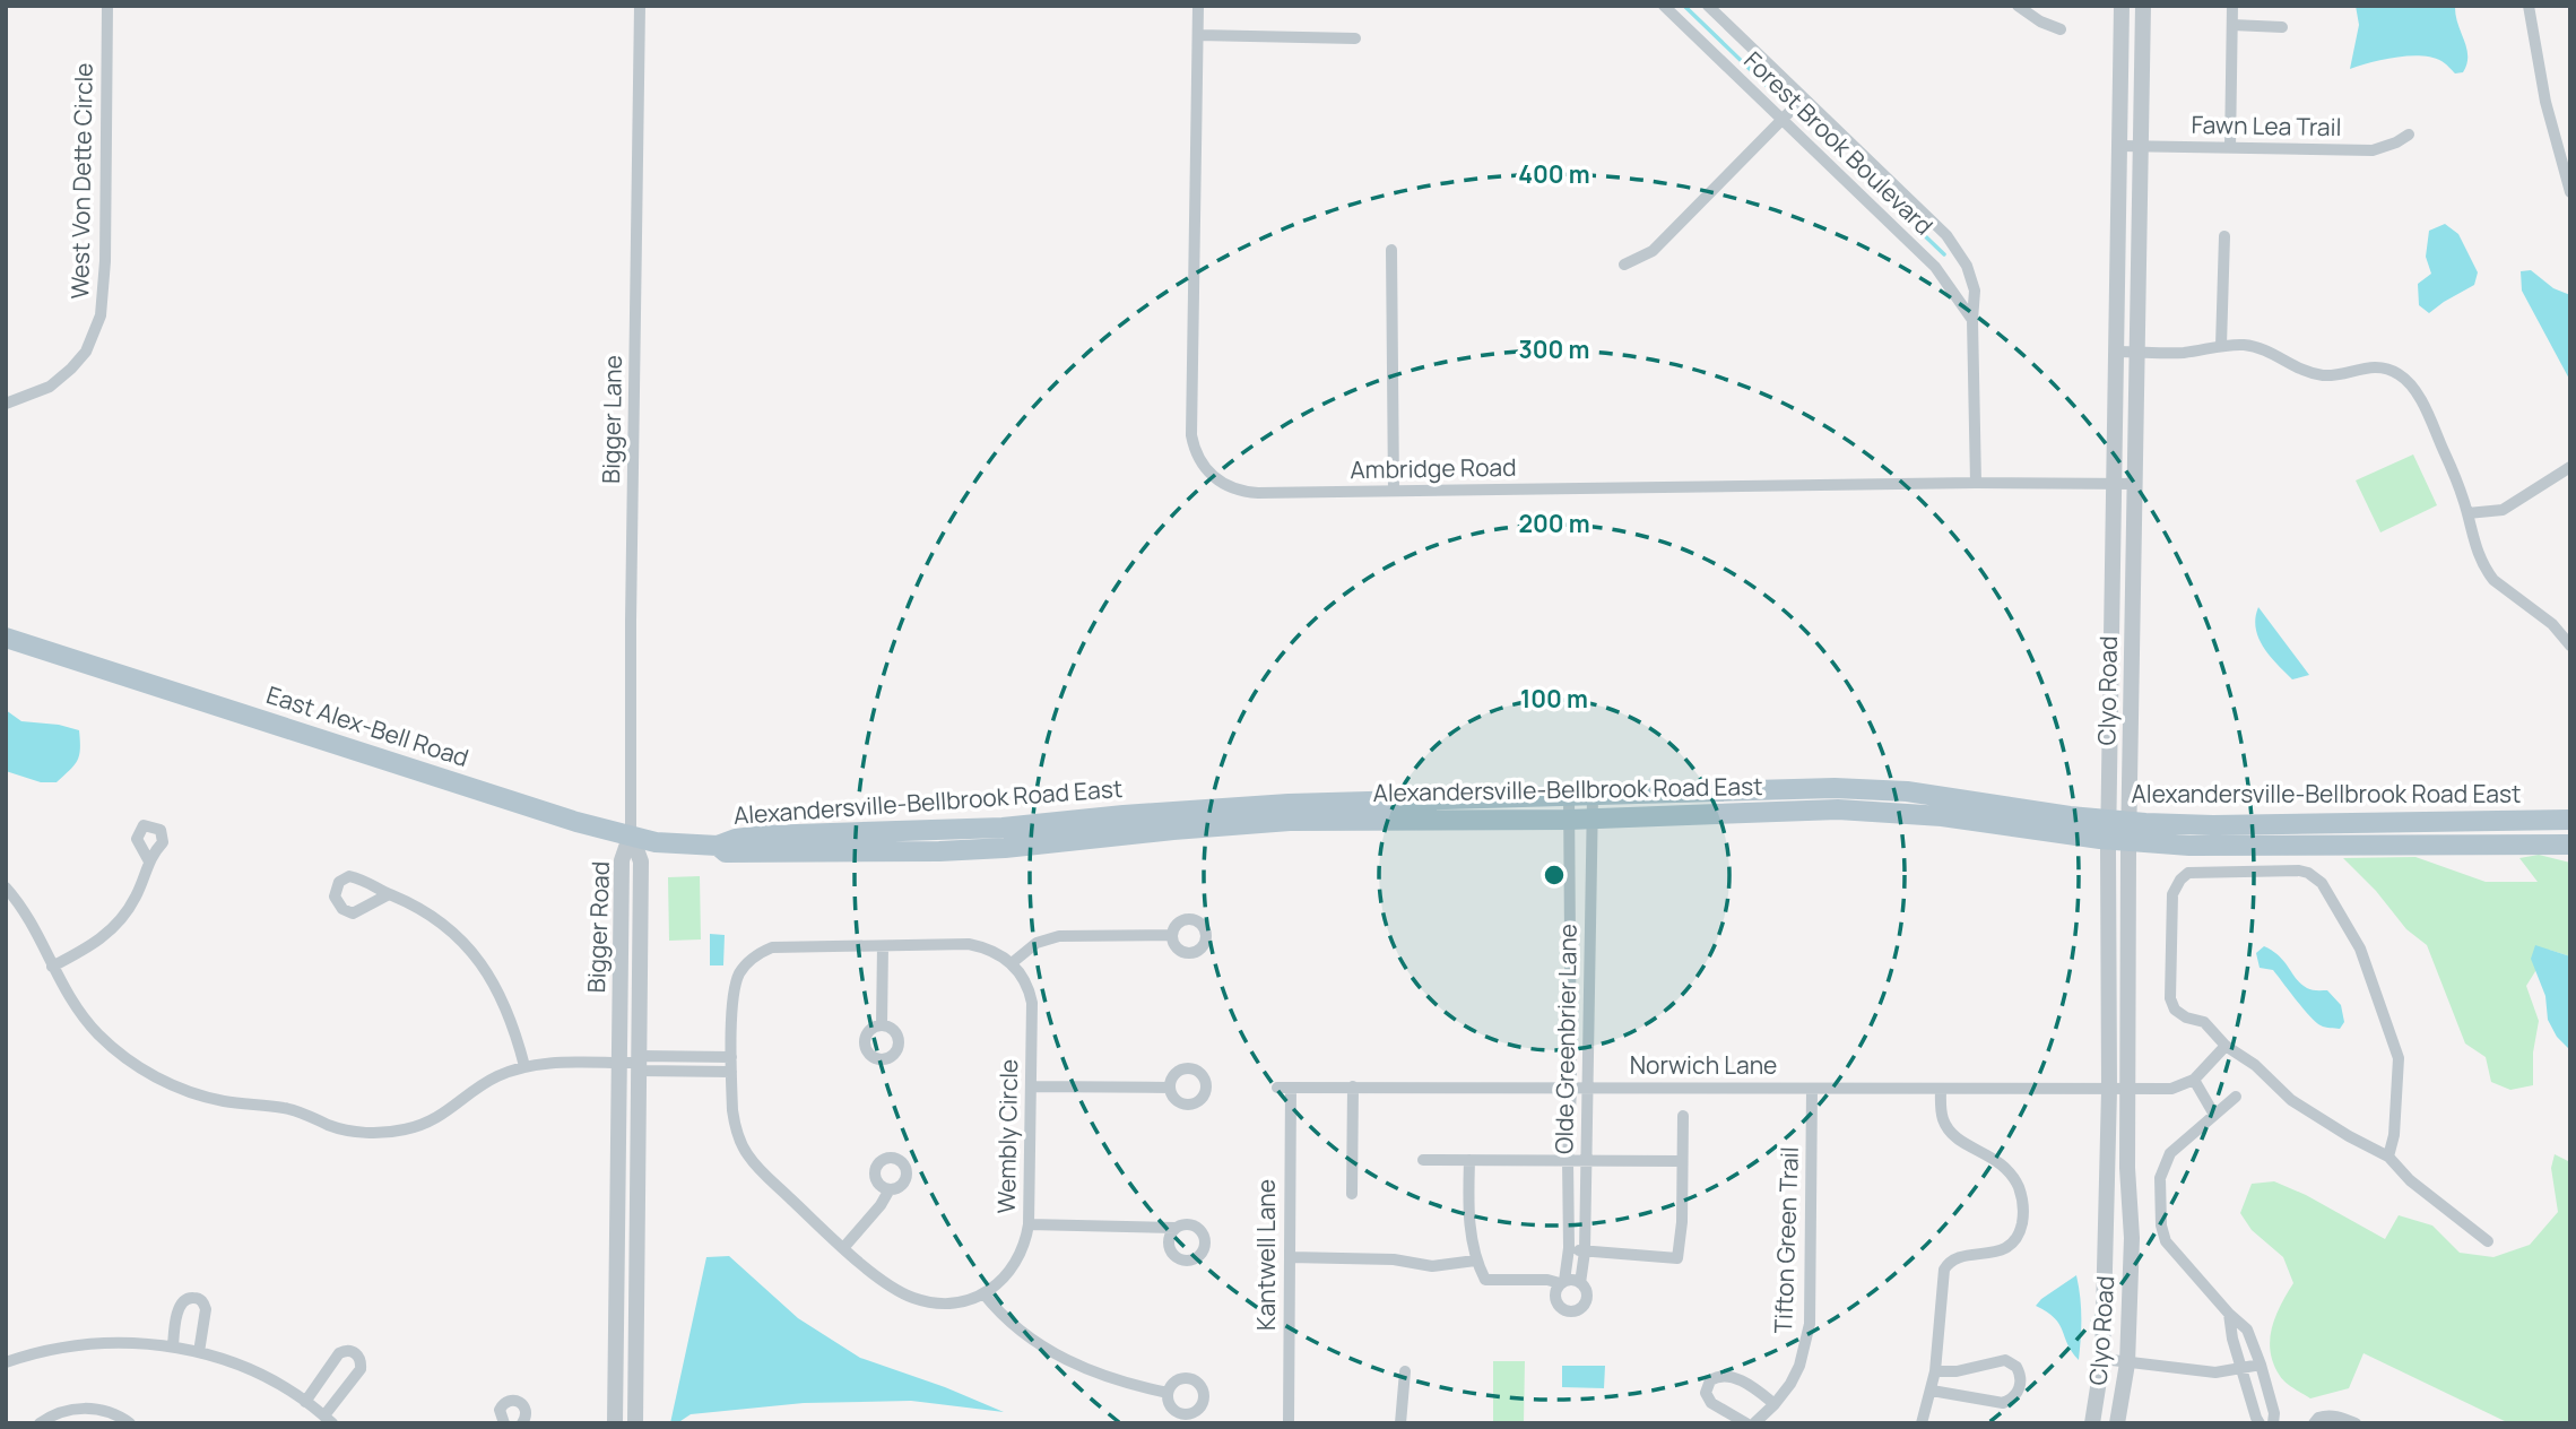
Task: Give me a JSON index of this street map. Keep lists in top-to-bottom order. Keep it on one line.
{"streets":{"main road":["East Alex-Bell Road","Alexandersville-Bellbrook Road East"],"street":["Fawn Lea Trail","Forest Brook Boulevard","West Von Dette Circle","Bigger Lane","Ambridge Road","Clyo Road","Bigger Road","Olde Greenbrier Lane","Norwich Lane","Wembly Circle","Tifton Green Trail","Kantwell Lane"]},"crossings":[["Fawn Lea Trail","Clyo Road"],["Forest Brook Boulevard","Ambridge Road"],["Bigger Lane","East Alex-Bell Road"],["Bigger Lane","Bigger Road"],["Ambridge Road","Clyo Road"],["Clyo Road","Alexandersville-Bellbrook Road East"],["Clyo Road","Norwich Lane"],["East Alex-Bell Road","Alexandersville-Bellbrook Road East"],["East Alex-Bell Road","Bigger Road"],["Alexandersville-Bellbrook Road East","Olde Greenbrier Lane"],["Olde Greenbrier Lane","Norwich Lane"],["Norwich Lane","Tifton Green Trail"],["Norwich Lane","Kantwell Lane"]],"rings":["400 m","300 m","200 m","100 m"]}
